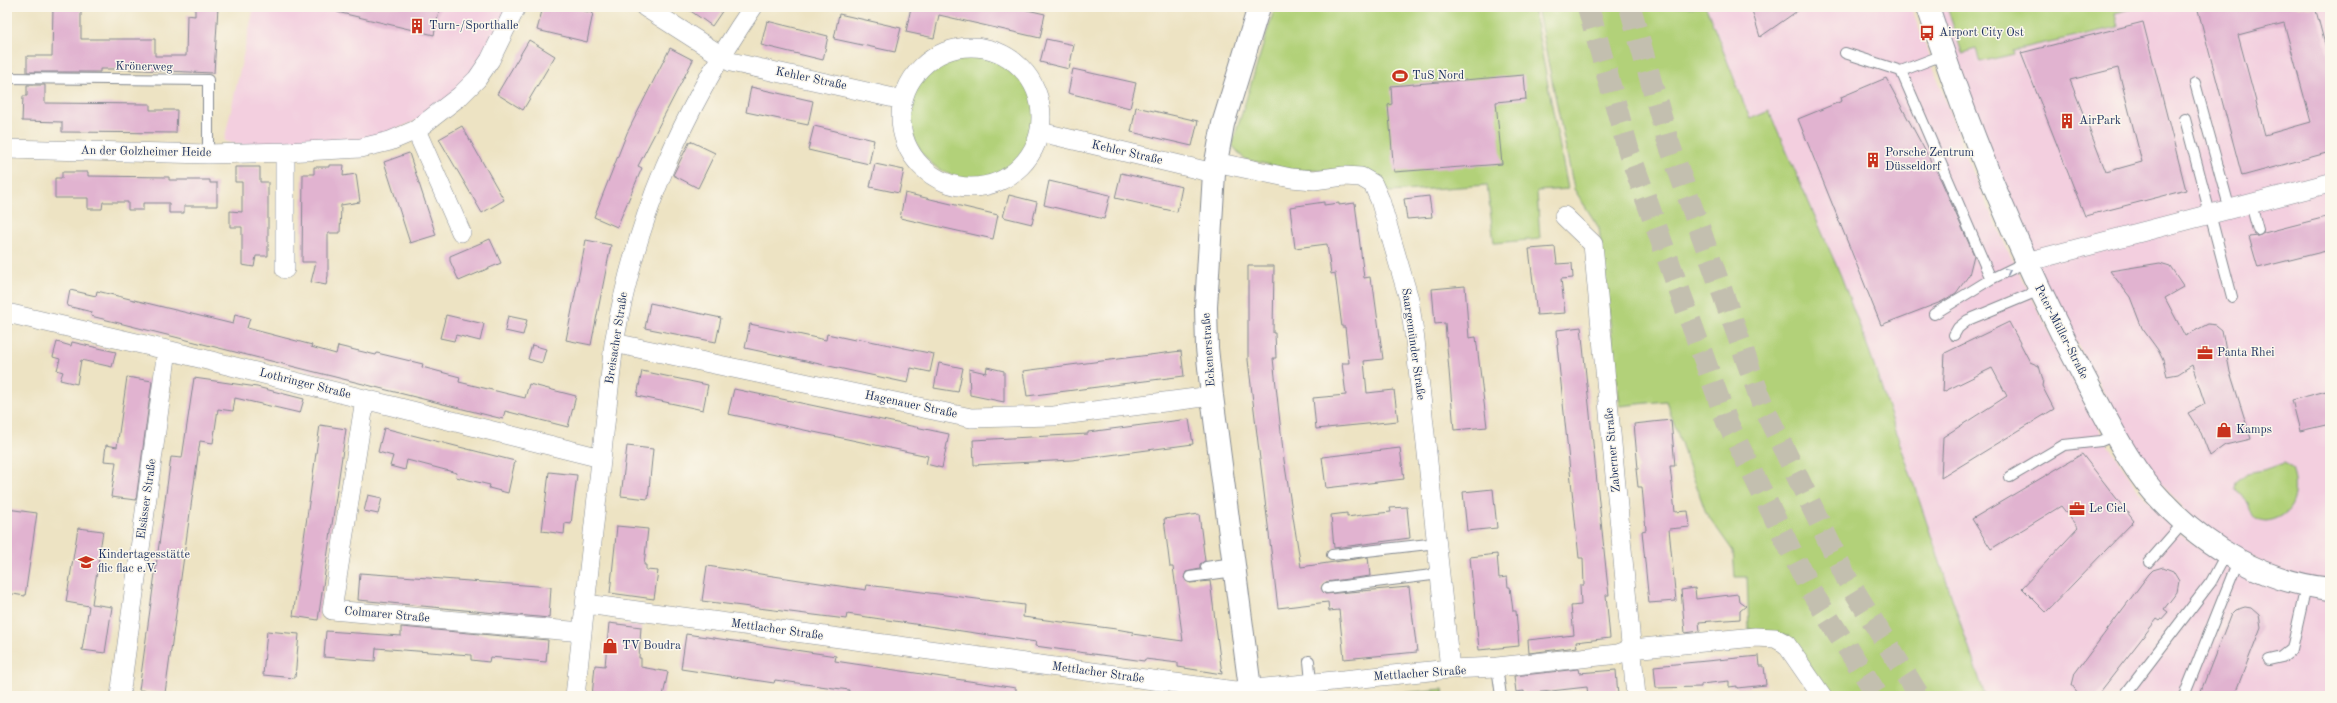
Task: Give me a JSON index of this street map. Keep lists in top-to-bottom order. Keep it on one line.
{"streets":{"street":["Kehler Straße","An der Golzheimer Heide","Peter-Müller-Straße","Breisacher Straße","Saargemünder Straße","Eckenerstraße","Lothringer Straße","Hagenauer Straße","Zaberner Straße","Elsässer Straße","Colmarer Straße","Mettlacher Straße"],"lane":["Krönerweg"]},"crossings":[["Krönerweg","An der Golzheimer Heide"],["Kehler Straße","Breisacher Straße"],["Kehler Straße","Saargemünder Straße"],["Kehler Straße","Eckenerstraße"],["Breisacher Straße","Lothringer Straße"],["Breisacher Straße","Hagenauer Straße"],["Breisacher Straße","Colmarer Straße"],["Breisacher Straße","Mettlacher Straße"],["Saargemünder Straße","Eckenerstraße"],["Saargemünder Straße","Mettlacher Straße"],["Eckenerstraße","Hagenauer Straße"],["Eckenerstraße","Mettlacher Straße"],["Lothringer Straße","Elsässer Straße"],["Lothringer Straße","Colmarer Straße"],["Zaberner Straße","Mettlacher Straße"]],"places":{"building":["Turn-/Sporthalle","AirPark","Porsche Zentrum Düsseldorf"],"bus stop":["Airport City Ost"],"sports":["TuS Nord"],"office":["Panta Rhei","Le Ciel"],"shop":["Kamps","TV Boudra"],"school or university":["Kindertagesstätte flic flac e.V."]}}
